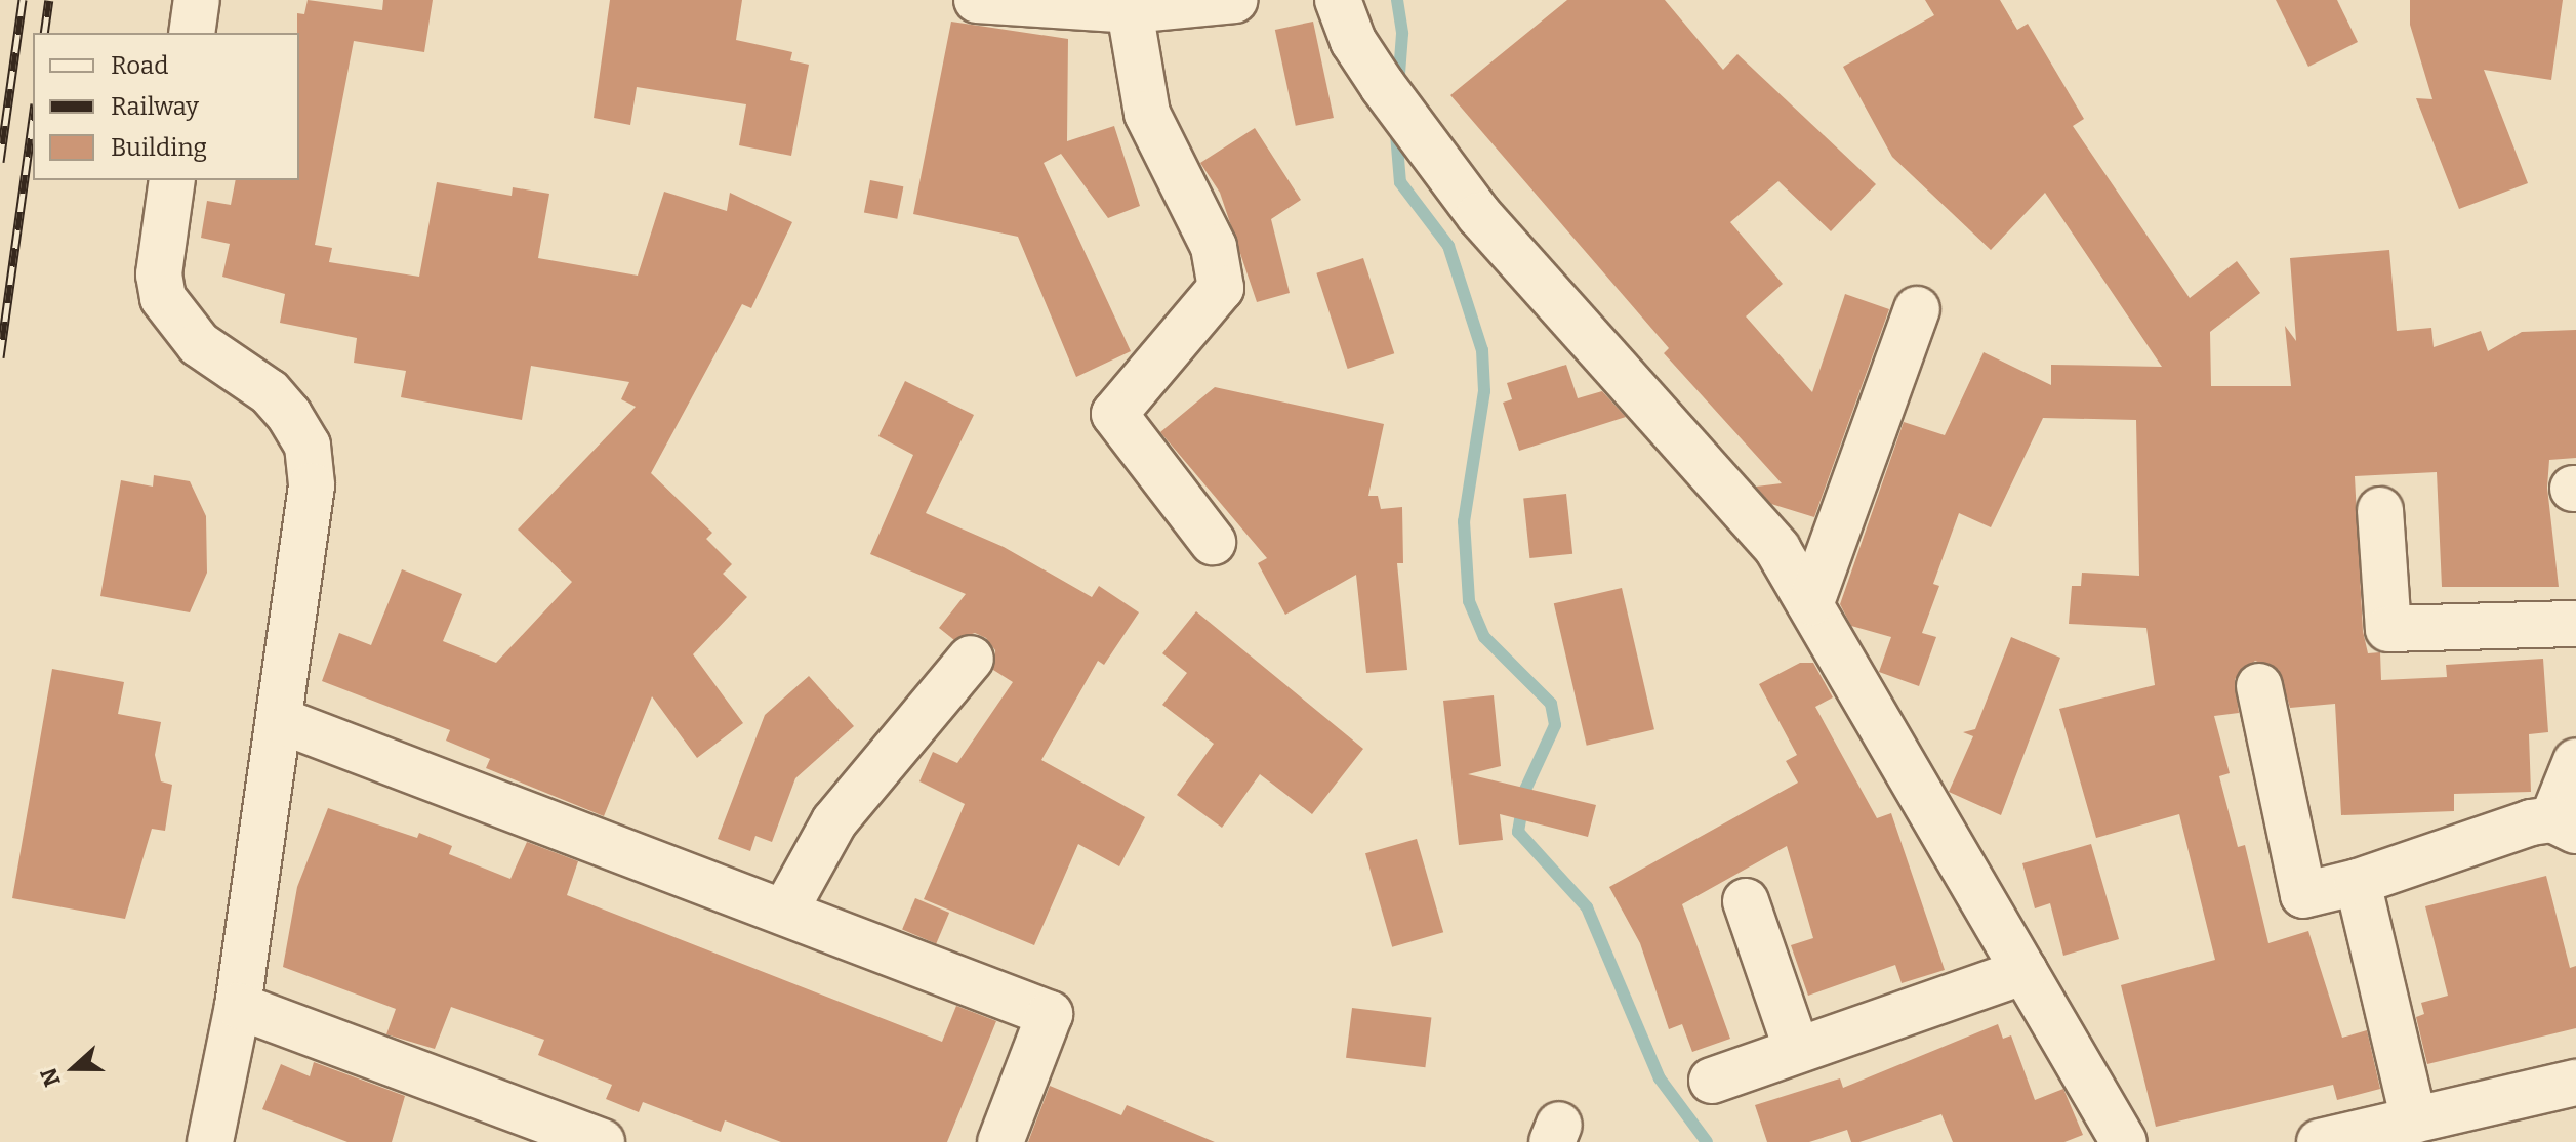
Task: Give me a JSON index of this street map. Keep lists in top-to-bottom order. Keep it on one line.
{"legend":["Road","Railway","Building"],"north":"left"}
